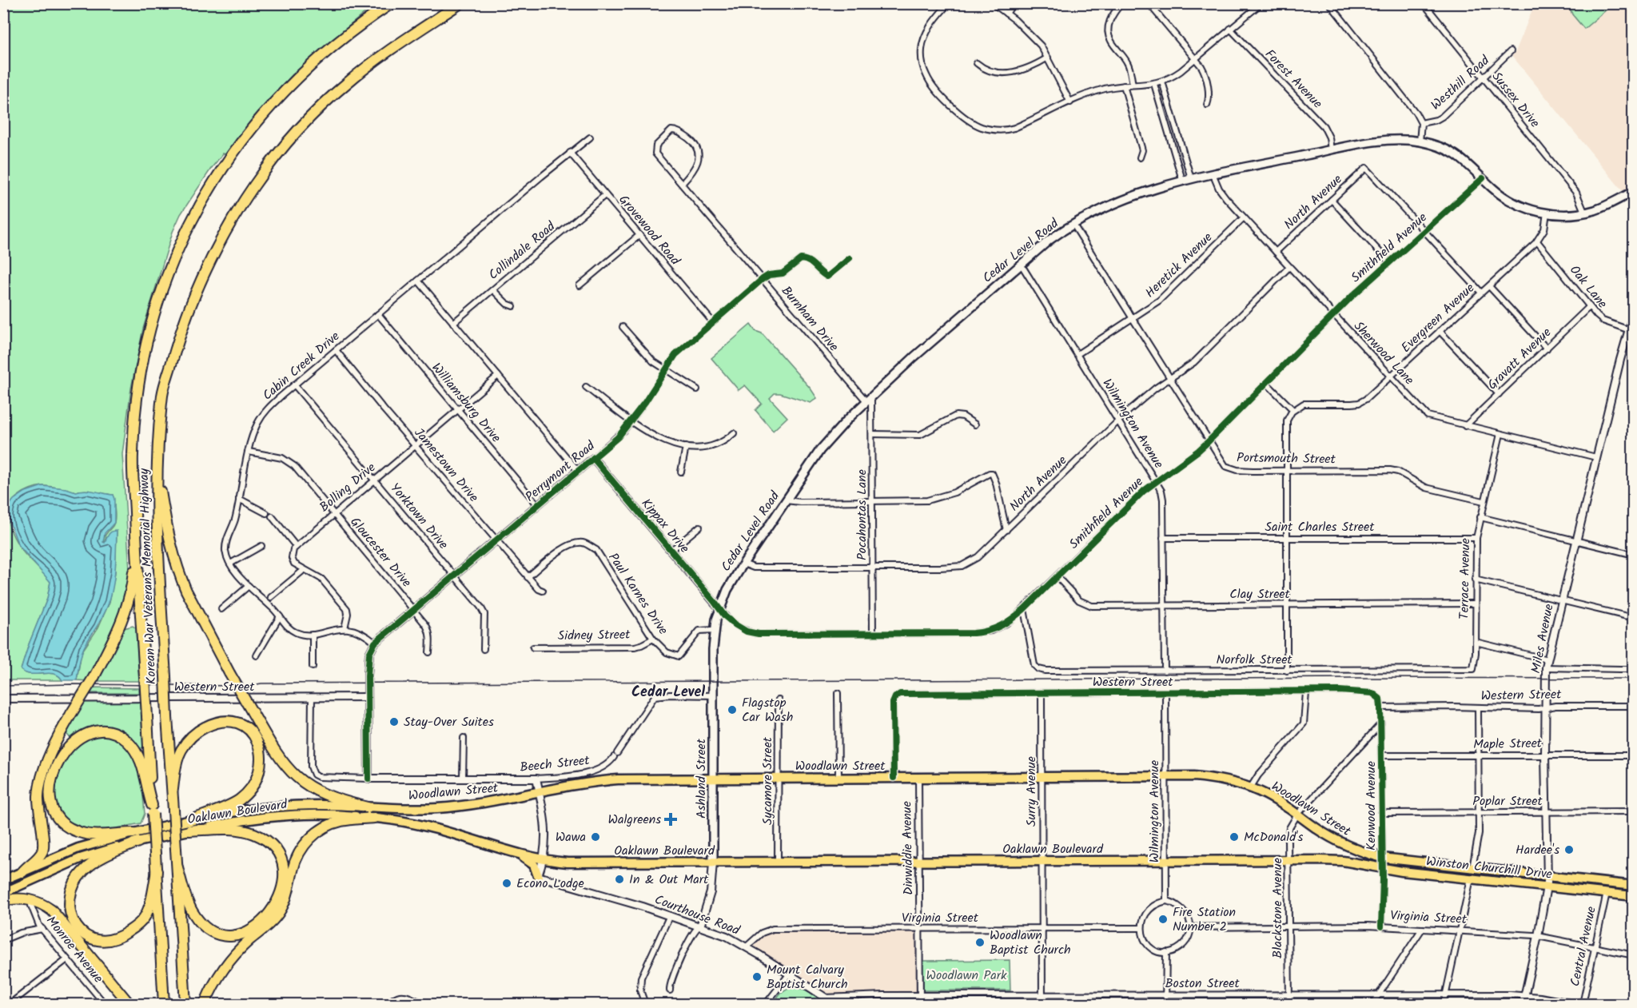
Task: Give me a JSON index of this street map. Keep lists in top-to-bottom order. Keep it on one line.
{"streets":{"highway":["Korean War Veterans Memorial Highway","Woodlawn Street","Oaklawn Boulevard","Winston Churchill Drive"],"main road":["Cedar Level Road","Ashland Street"],"street":["Forest Avenue","Westhill Road","Sussex Drive","North Avenue","Grovewood Road","Smithfield Avenue","Collindale Road","Heretick Avenue","Oak Lane","Evergreen Avenue","Burnham Drive","Sherwood Lane","Gravatt Avenue","Cabin Creek Drive","Williamsburg Drive","Wilmington Avenue","Portsmouth Street","Jamestown Drive","Perrymont Road","Bolling Drive","Pocahontas Lane","Yorktown Drive","Kippax Drive","Saint Charles Street","Gloucester Drive","Terrace Avenue","Paul Karnes Drive","Clay Street","Sidney Street","Miles Avenue","Norfolk Street","Western Street","Maple Street","Beech Street","Sycamore Street","Surry Avenue","Poplar Street","Kenwood Avenue","Dinwiddie Avenue","Blackstone Avenue","Courthouse Road","Virginia Street","Central Avenue","Monroe Avenue","Boston Street"]},"crossings":[["Forest Avenue","Cedar Level Road"],["Westhill Road","Sussex Drive"],["Sussex Drive","Cedar Level Road"],["North Avenue","Smithfield Avenue"],["North Avenue","Cedar Level Road"],["North Avenue","Sherwood Lane"],["North Avenue","Wilmington Avenue"],["North Avenue","Portsmouth Street"],["North Avenue","Pocahontas Lane"],["Grovewood Road","Collindale Road"],["Grovewood Road","Cabin Creek Drive"],["Grovewood Road","Perrymont Road"],["Smithfield Avenue","Cedar Level Road"],["Smithfield Avenue","Sherwood Lane"],["Smithfield Avenue","Wilmington Avenue"],["Smithfield Avenue","Portsmouth Street"],["Smithfield Avenue","Pocahontas Lane"],["Smithfield Avenue","Kippax Drive"],["Smithfield Avenue","Clay Street"],["Smithfield Avenue","Norfolk Street"],["Cedar Level Road","Evergreen Avenue"],["Cedar Level Road","Burnham Drive"],["Cedar Level Road","Sherwood Lane"],["Cedar Level Road","Wilmington Avenue"],["Cedar Level Road","Portsmouth Street"],["Cedar Level Road","Pocahontas Lane"],["Cedar Level Road","Kippax Drive"],["Cedar Level Road","Paul Karnes Drive"],["Cedar Level Road","Ashland Street"],["Heretick Avenue","Sherwood Lane"],["Heretick Avenue","Wilmington Avenue"],["Heretick Avenue","Portsmouth Street"],["Oak Lane","Evergreen Avenue"],["Oak Lane","Gravatt Avenue"],["Oak Lane","Miles Avenue"],["Evergreen Avenue","Sherwood Lane"],["Burnham Drive","Perrymont Road"],["Burnham Drive","Pocahontas Lane"],["Sherwood Lane","Gravatt Avenue"],["Sherwood Lane","Terrace Avenue"],["Sherwood Lane","Miles Avenue"],["Cabin Creek Drive","Williamsburg Drive"],["Cabin Creek Drive","Jamestown Drive"],["Cabin Creek Drive","Yorktown Drive"],["Cabin Creek Drive","Gloucester Drive"],["Williamsburg Drive","Perrymont Road"],["Williamsburg Drive","Bolling Drive"],["Wilmington Avenue","Saint Charles Street"],["Wilmington Avenue","Clay Street"],["Wilmington Avenue","Norfolk Street"],["Wilmington Avenue","Western Street"],["Wilmington Avenue","Woodlawn Street"],["Wilmington Avenue","Oaklawn Boulevard"],["Wilmington Avenue","Virginia Street"],["Portsmouth Street","Terrace Avenue"],["Jamestown Drive","Perrymont Road"],["Jamestown Drive","Bolling Drive"],["Jamestown Drive","Paul Karnes Drive"],["Perrymont Road","Yorktown Drive"],["Perrymont Road","Kippax Drive"],["Perrymont Road","Gloucester Drive"],["Bolling Drive","Yorktown Drive"],["Bolling Drive","Gloucester Drive"],["Saint Charles Street","Terrace Avenue"],["Terrace Avenue","Clay Street"],["Terrace Avenue","Norfolk Street"],["Paul Karnes Drive","Sidney Street"],["Paul Karnes Drive","Ashland Street"],["Miles Avenue","Western Street"],["Miles Avenue","Maple Street"],["Miles Avenue","Poplar Street"],["Miles Avenue","Winston Churchill Drive"],["Miles Avenue","Virginia Street"],["Miles Avenue","Boston Street"],["Western Street","Woodlawn Street"],["Western Street","Surry Avenue"],["Western Street","Kenwood Avenue"],["Maple Street","Kenwood Avenue"],["Beech Street","Ashland Street"],["Woodlawn Street","Ashland Street"],["Woodlawn Street","Sycamore Street"],["Woodlawn Street","Surry Avenue"],["Woodlawn Street","Kenwood Avenue"],["Woodlawn Street","Oaklawn Boulevard"],["Woodlawn Street","Dinwiddie Avenue"],["Woodlawn Street","Blackstone Avenue"],["Ashland Street","Oaklawn Boulevard"],["Ashland Street","Courthouse Road"],["Sycamore Street","Oaklawn Boulevard"],["Surry Avenue","Oaklawn Boulevard"],["Surry Avenue","Virginia Street"],["Surry Avenue","Boston Street"],["Poplar Street","Kenwood Avenue"],["Kenwood Avenue","Winston Churchill Drive"],["Kenwood Avenue","Virginia Street"],["Oaklawn Boulevard","Dinwiddie Avenue"],["Oaklawn Boulevard","Winston Churchill Drive"],["Oaklawn Boulevard","Blackstone Avenue"],["Dinwiddie Avenue","Virginia Street"],["Dinwiddie Avenue","Boston Street"],["Winston Churchill Drive","Central Avenue"],["Blackstone Avenue","Virginia Street"],["Blackstone Avenue","Boston Street"],["Courthouse Road","Virginia Street"],["Courthouse Road","Boston Street"],["Virginia Street","Central Avenue"]],"districts":["Cedar Level"],"parks":["Woodlawn Park"],"places":{"other":["Flagstop Car Wash","Stay-Over Suites","Wawa","McDonald's","Hardee's","In & Out Mart","Econo Lodge","Fire Station Number 2","Woodlawn Baptist Church","Mount Calvary Baptist Church"],"health":["Walgreens"]}}
